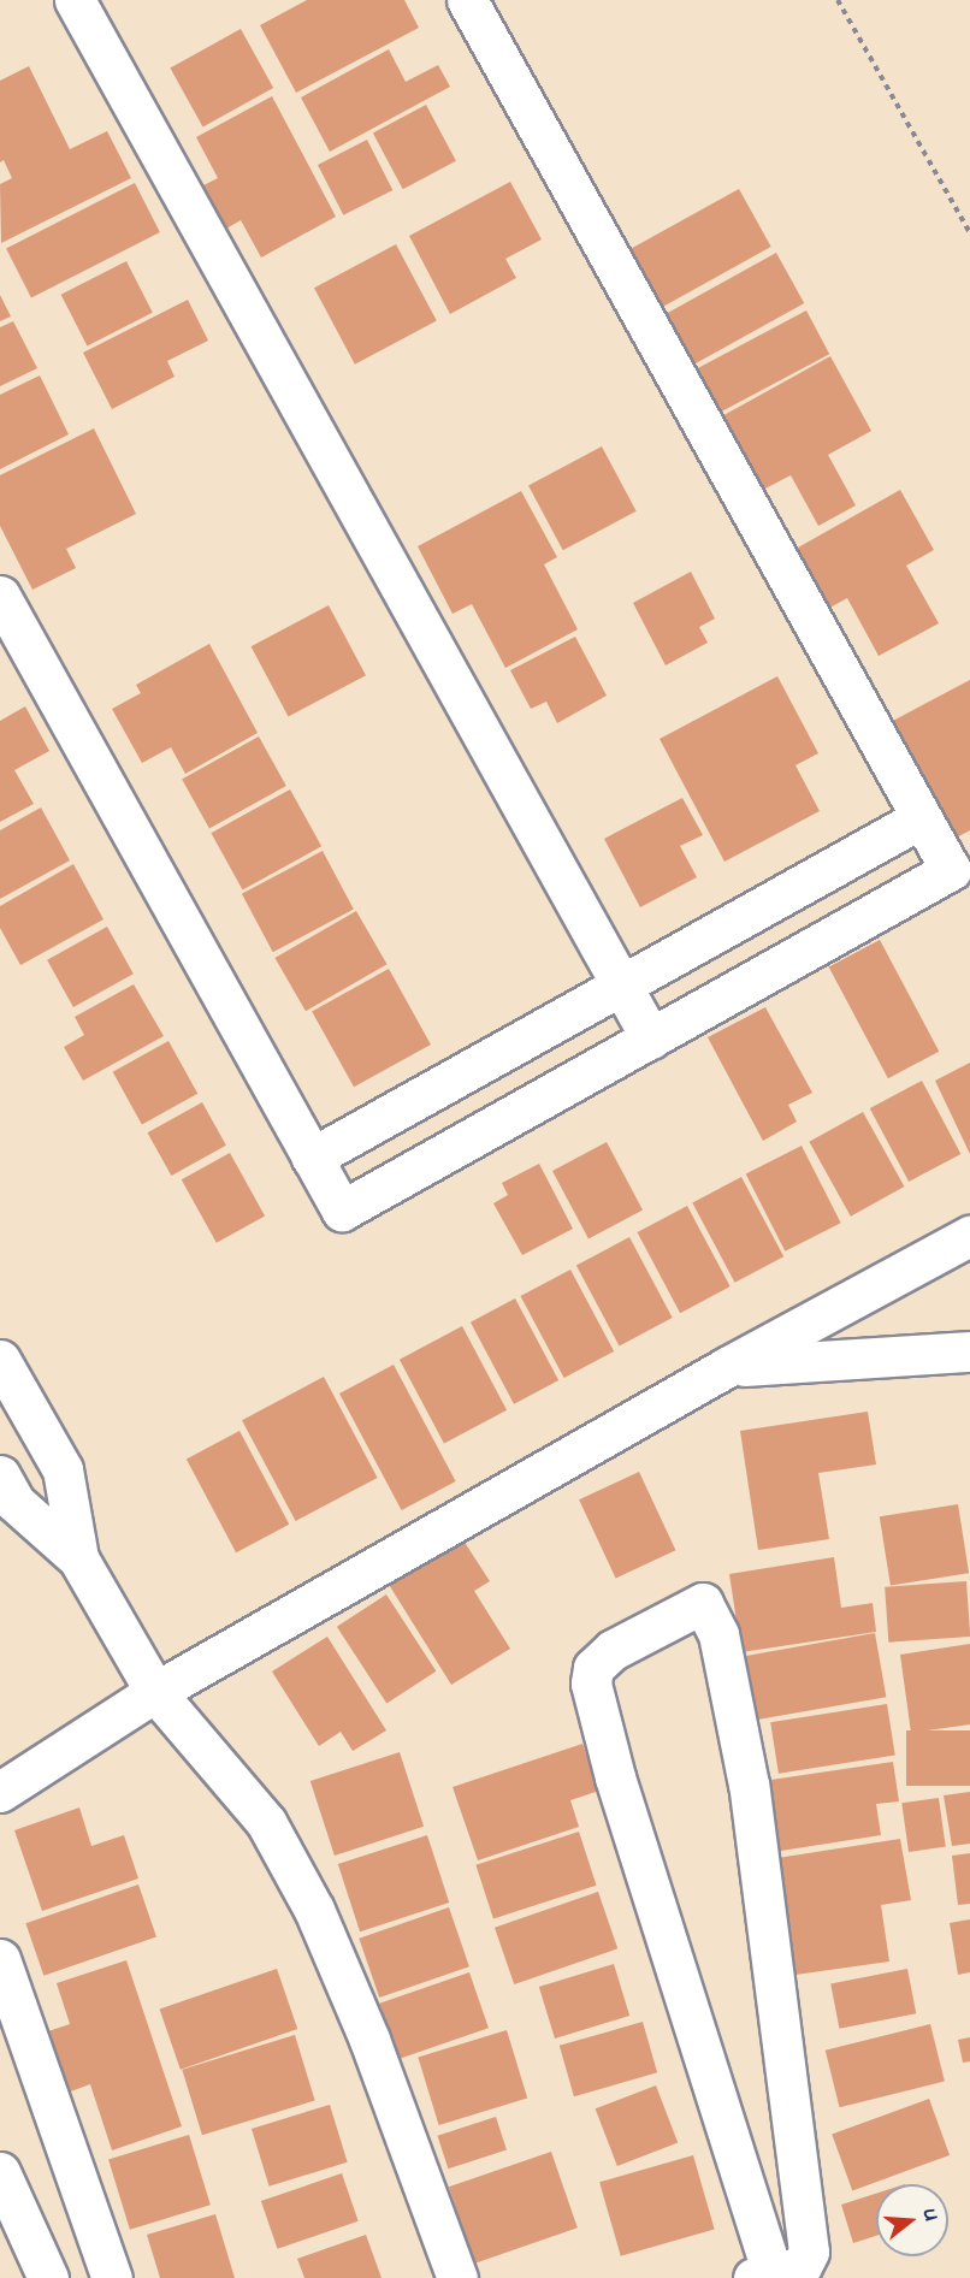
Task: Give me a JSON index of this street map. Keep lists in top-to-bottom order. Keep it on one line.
{"north":"right"}
